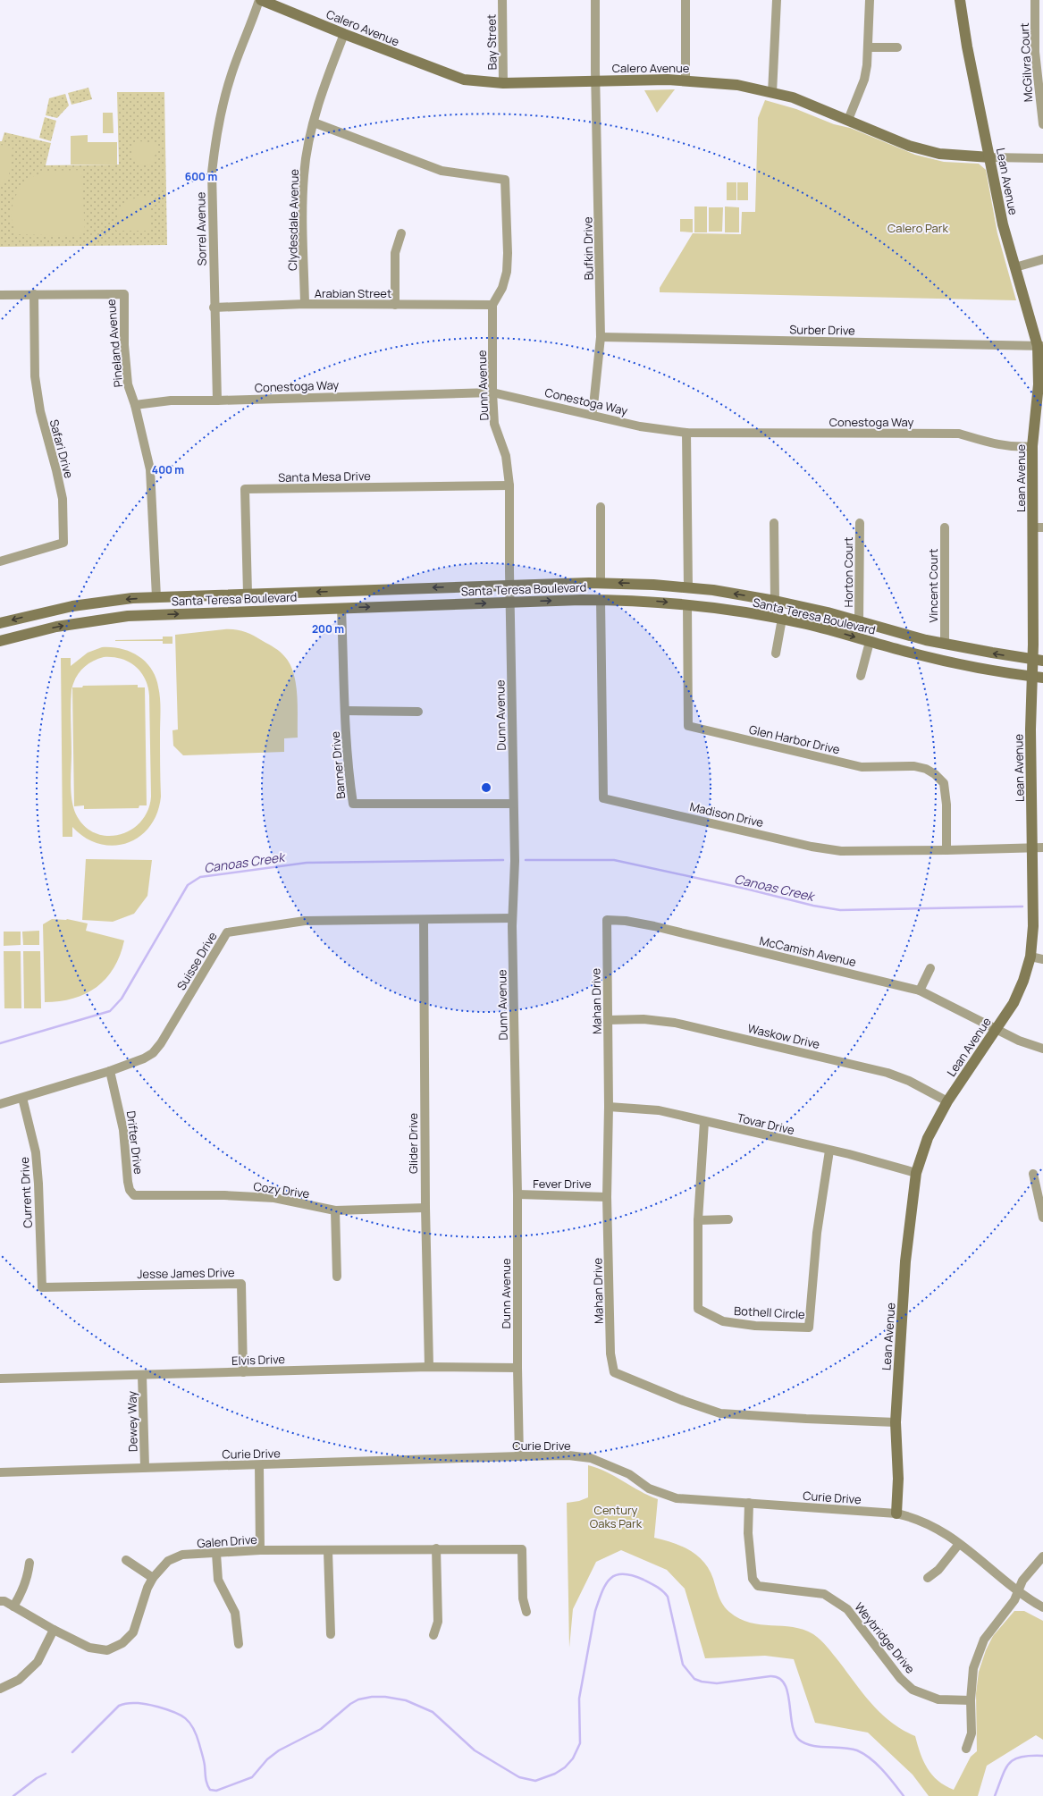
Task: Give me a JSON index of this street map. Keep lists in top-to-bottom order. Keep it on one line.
{"streets":{"street":["Calero Avenue","Bay Street","McGilvra Court","Lean Avenue","Clydesdale Avenue","Sorrel Avenue","Bufkin Drive","Arabian Street","Surber Drive","Pineland Avenue","Dunn Avenue","Conestoga Way","Safari Drive","Santa Mesa Drive","Horton Court","Vincent Court","Santa Teresa Boulevard","Glen Harbor Drive","Banner Drive","Madison Drive","McCamish Avenue","Suisse Drive","Mahan Drive","Waskow Drive","Tovar Drive","Drifter Drive","Glider Drive","Fever Drive","Cozy Drive","Current Drive","Jesse James Drive","Bothell Circle","Elvis Drive","Dewey Way","Curie Drive","Galen Drive","Weybridge Drive"]},"crossings":[["Calero Avenue","Bay Street"],["Calero Avenue","Lean Avenue"],["Calero Avenue","Clydesdale Avenue"],["Calero Avenue","Sorrel Avenue"],["Calero Avenue","Bufkin Drive"],["Lean Avenue","Surber Drive"],["Lean Avenue","Conestoga Way"],["Lean Avenue","Santa Teresa Boulevard"],["Lean Avenue","Madison Drive"],["Lean Avenue","McCamish Avenue"],["Lean Avenue","Mahan Drive"],["Lean Avenue","Waskow Drive"],["Lean Avenue","Tovar Drive"],["Lean Avenue","Curie Drive"],["Clydesdale Avenue","Arabian Street"],["Sorrel Avenue","Arabian Street"],["Sorrel Avenue","Conestoga Way"],["Bufkin Drive","Surber Drive"],["Bufkin Drive","Conestoga Way"],["Arabian Street","Dunn Avenue"],["Pineland Avenue","Conestoga Way"],["Pineland Avenue","Safari Drive"],["Pineland Avenue","Santa Teresa Boulevard"],["Dunn Avenue","Conestoga Way"],["Dunn Avenue","Santa Mesa Drive"],["Dunn Avenue","Santa Teresa Boulevard"],["Dunn Avenue","Banner Drive"],["Dunn Avenue","Suisse Drive"],["Dunn Avenue","Fever Drive"],["Dunn Avenue","Elvis Drive"],["Dunn Avenue","Curie Drive"],["Santa Mesa Drive","Santa Teresa Boulevard"],["Horton Court","Santa Teresa Boulevard"],["Vincent Court","Santa Teresa Boulevard"],["Santa Teresa Boulevard","Glen Harbor Drive"],["Santa Teresa Boulevard","Banner Drive"],["Santa Teresa Boulevard","Madison Drive"],["Glen Harbor Drive","Madison Drive"],["McCamish Avenue","Mahan Drive"],["Suisse Drive","Drifter Drive"],["Suisse Drive","Glider Drive"],["Suisse Drive","Current Drive"],["Mahan Drive","Waskow Drive"],["Mahan Drive","Tovar Drive"],["Mahan Drive","Fever Drive"],["Tovar Drive","Bothell Circle"],["Drifter Drive","Cozy Drive"],["Glider Drive","Cozy Drive"],["Glider Drive","Elvis Drive"],["Current Drive","Jesse James Drive"],["Jesse James Drive","Elvis Drive"],["Elvis Drive","Dewey Way"],["Dewey Way","Curie Drive"],["Curie Drive","Weybridge Drive"]],"water":["Canoas Creek"],"parks":["Calero Park","Century Oaks Park"],"rings":["600 m","400 m","200 m"]}
